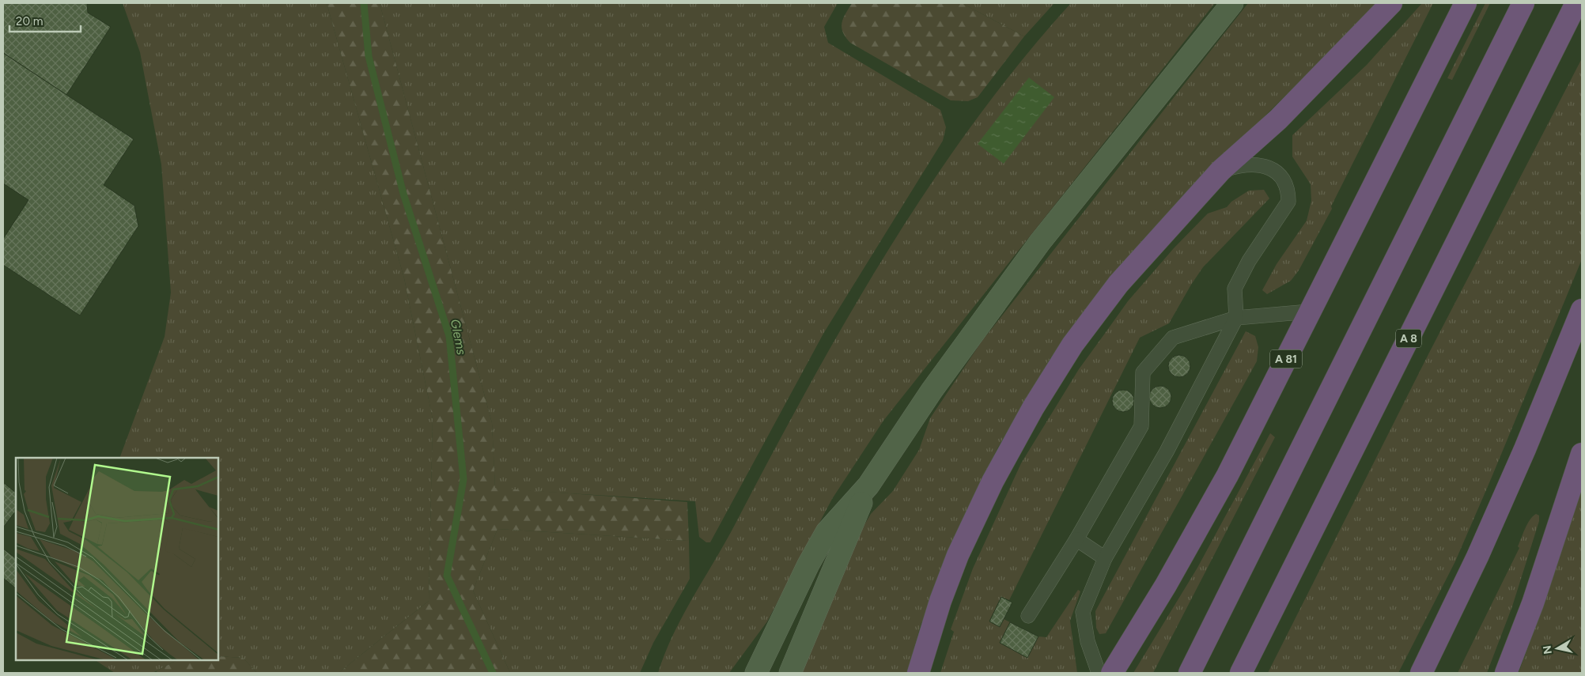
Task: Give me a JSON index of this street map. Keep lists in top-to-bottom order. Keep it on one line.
{"streets":{"highway":["A 8","A 81"]},"water":["Glems"],"scale_bar":"20 m","north":"left"}
